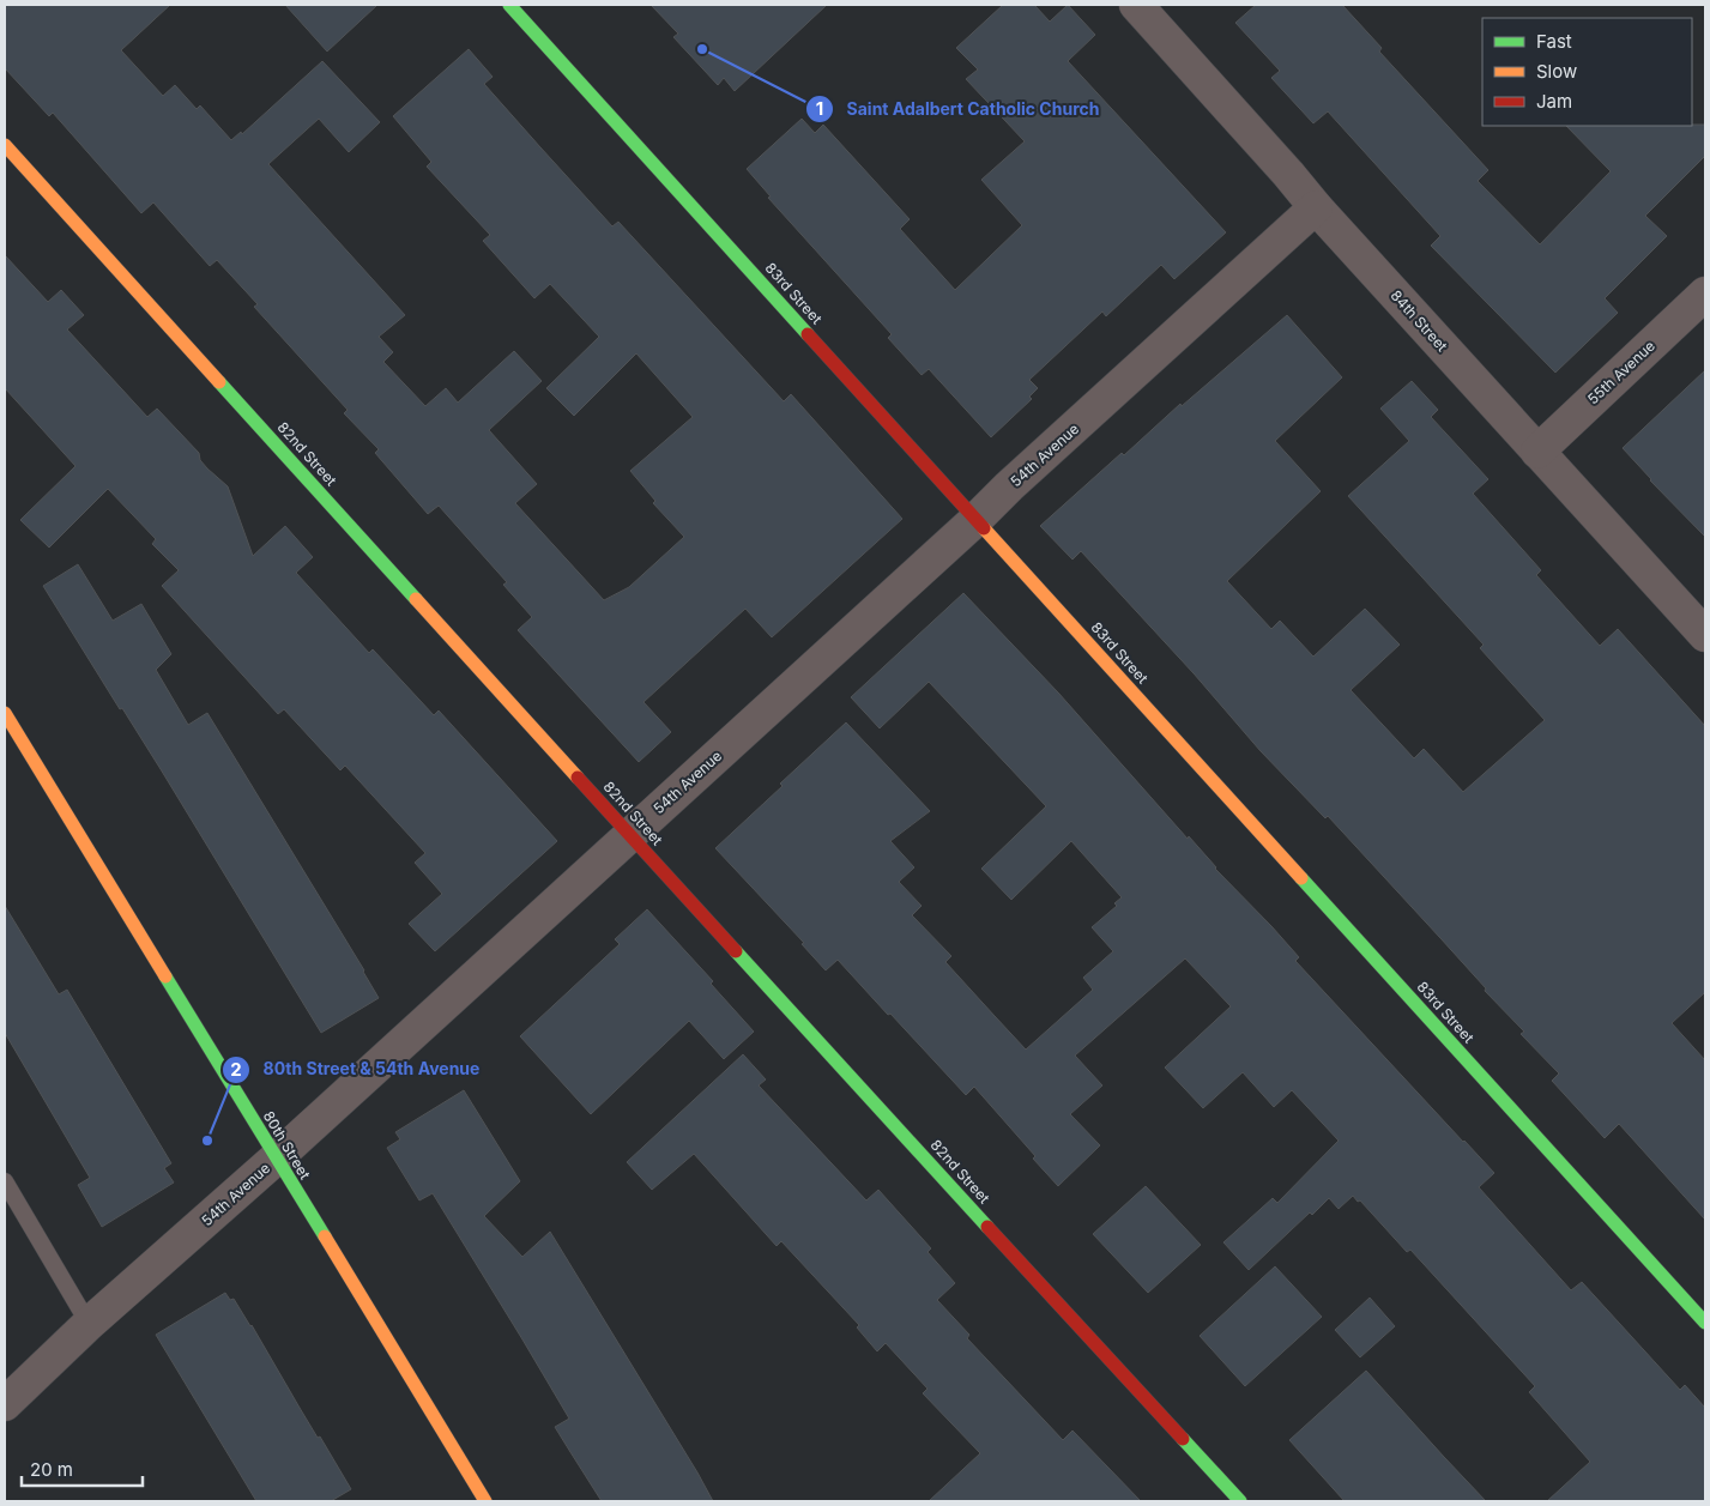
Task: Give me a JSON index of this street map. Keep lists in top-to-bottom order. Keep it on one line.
{"streets":{"street":["83rd Street","84th Street","55th Avenue","82nd Street","54th Avenue","80th Street"]},"crossings":[["83rd Street","54th Avenue"],["84th Street","55th Avenue"],["84th Street","54th Avenue"],["82nd Street","54th Avenue"],["54th Avenue","80th Street"]],"places":["Saint Adalbert Catholic Church","80th Street & 54th Avenue"],"legend":["Fast","Slow","Jam"],"scale_bar":"20 m"}
